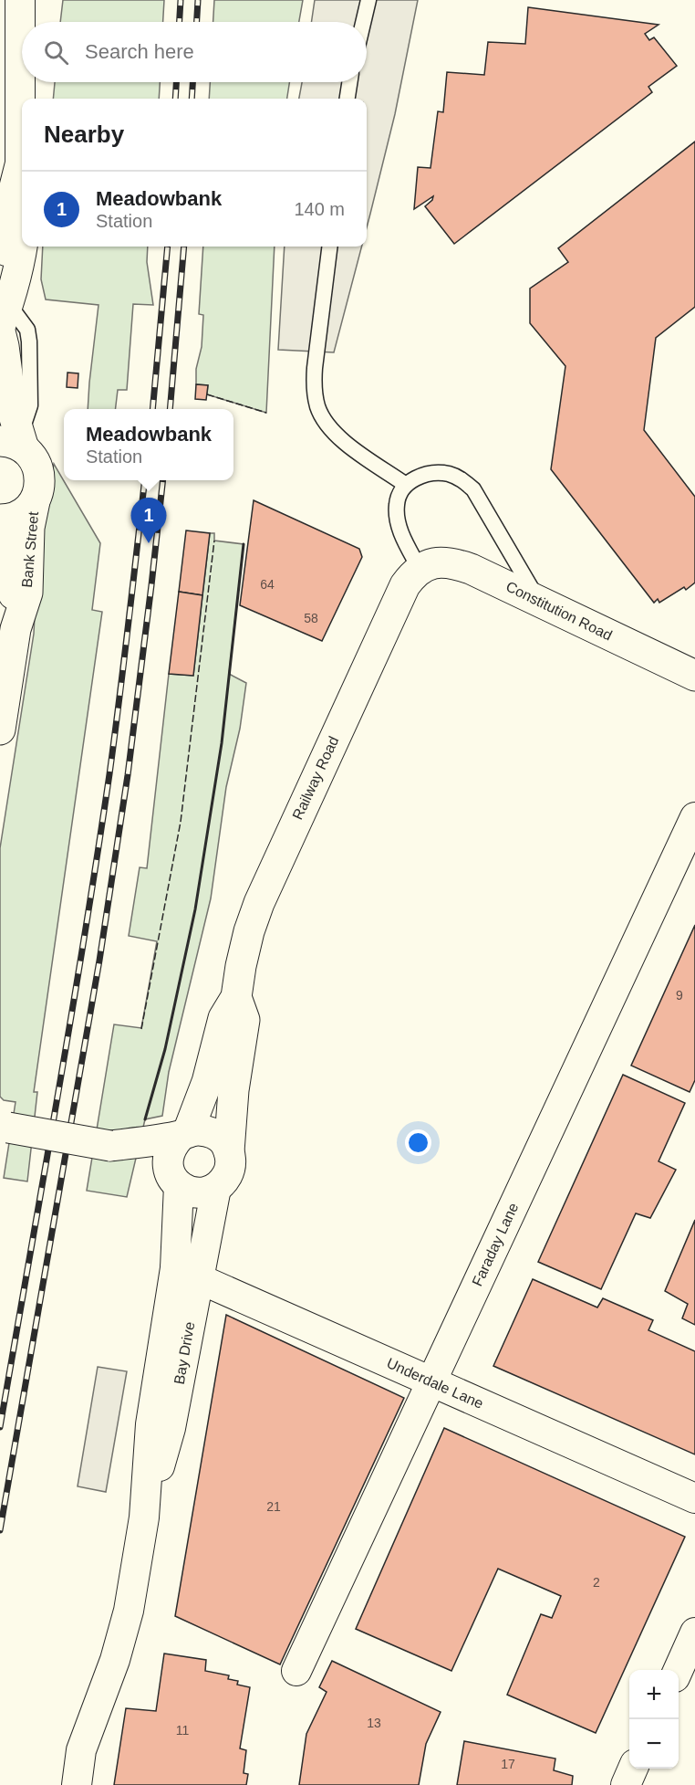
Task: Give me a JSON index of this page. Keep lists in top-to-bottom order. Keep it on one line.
{"streets":{"main road":["Bank Street","Constitution Road","Railway Road"],"street":["Faraday Lane","Bay Drive","Underdale Lane"]},"crossings":[["Constitution Road","Railway Road"],["Railway Road","Bay Drive"],["Faraday Lane","Underdale Lane"],["Bay Drive","Underdale Lane"]],"house_numbers":["64","58","9","21","2","13","11","17"],"page":{"search":"Search here","heading":"Nearby","list":[{"mark":"1","name":"Meadowbank","note":"Station","value":"140 m"}],"popup":["Meadowbank","Station"],"pins":"1","map_buttons":["+","−"]}}
